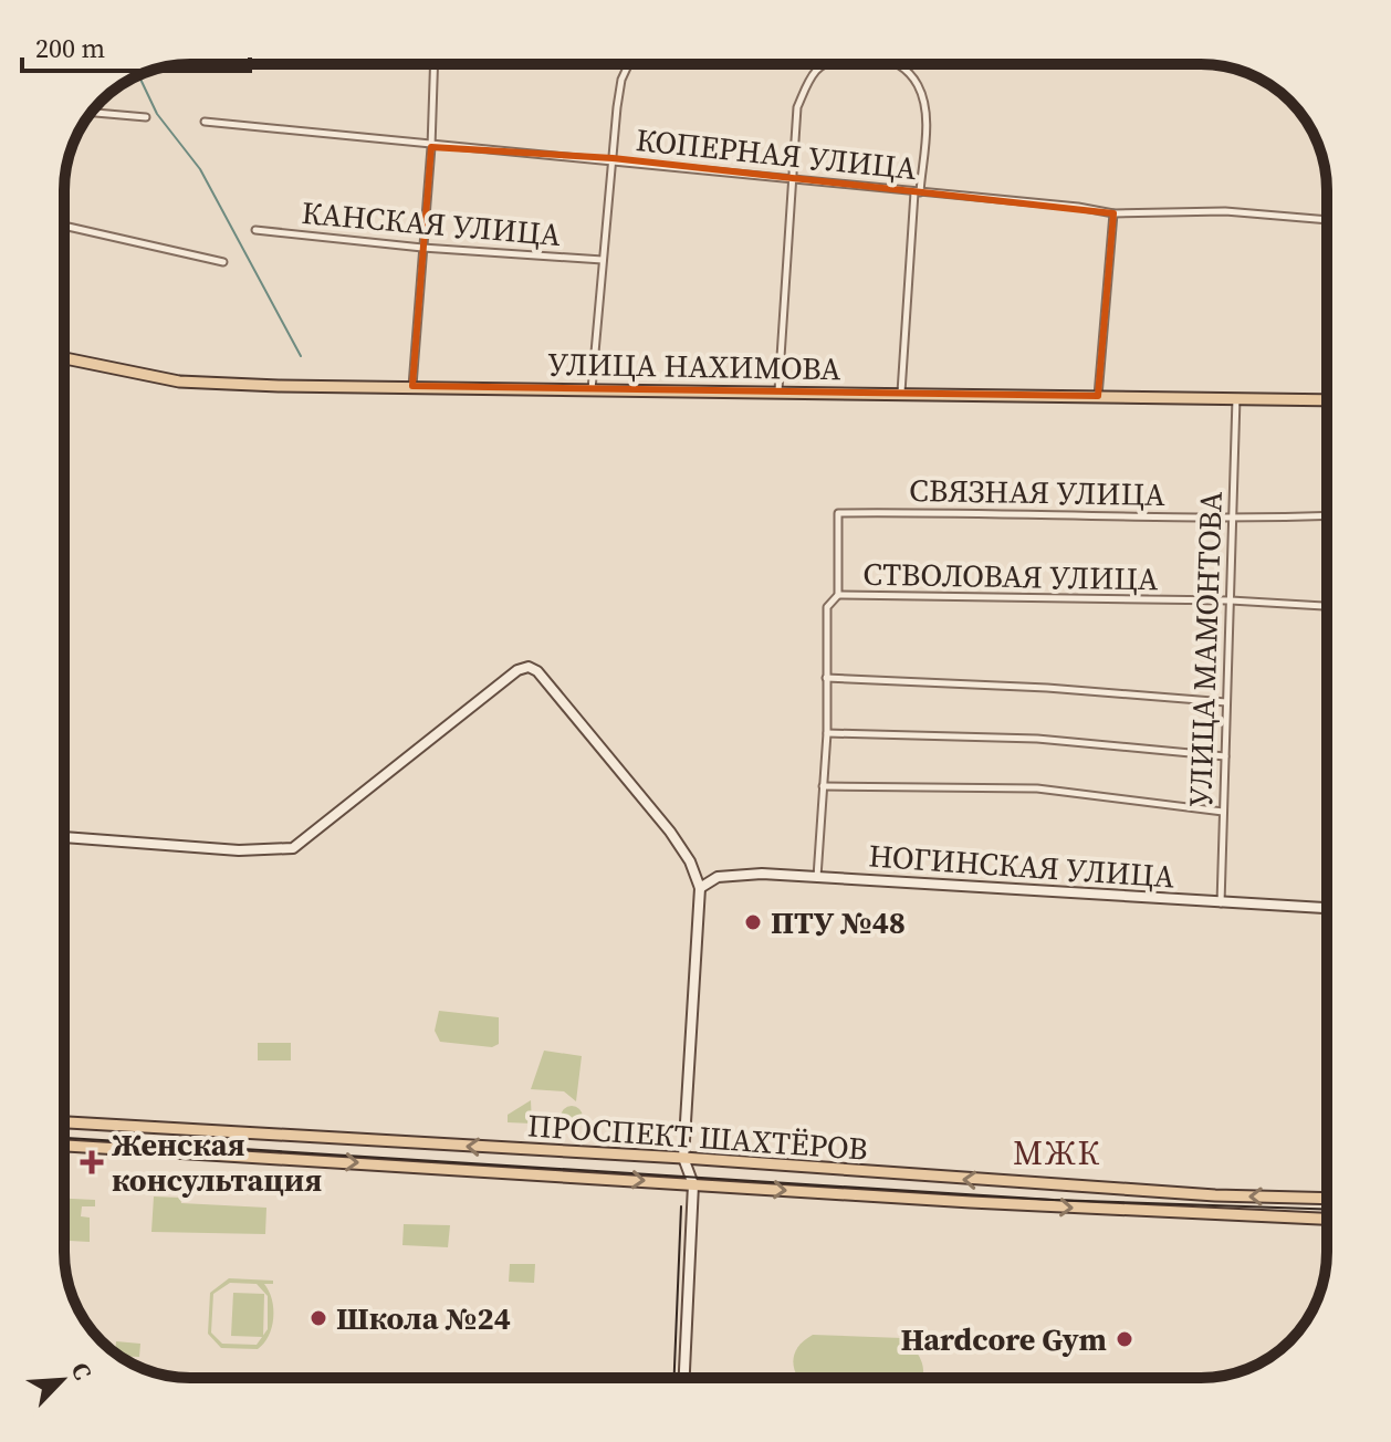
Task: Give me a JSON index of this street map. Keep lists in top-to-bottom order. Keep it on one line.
{"streets":{"main road":["УЛИЦА НАХИМОВА","ПРОСПЕКТ ШАХТЁРОВ"],"street":["КОПЕРНАЯ УЛИЦА","КАНСКАЯ УЛИЦА","СВЯЗНАЯ УЛИЦА","СТВОЛОВАЯ УЛИЦА","УЛИЦА МАМОНТОВА","НОГИНСКАЯ УЛИЦА"]},"crossings":[["УЛИЦА НАХИМОВА","УЛИЦА МАМОНТОВА"],["СВЯЗНАЯ УЛИЦА","СТВОЛОВАЯ УЛИЦА"],["СВЯЗНАЯ УЛИЦА","УЛИЦА МАМОНТОВА"],["СТВОЛОВАЯ УЛИЦА","УЛИЦА МАМОНТОВА"],["УЛИЦА МАМОНТОВА","НОГИНСКАЯ УЛИЦА"]],"districts":["МЖК"],"places":{"other":["ПТУ №48","Школа №24","Hardcore Gym"],"health":["Женская консультация"]},"scale_bar":"200 m","north":"top right"}
